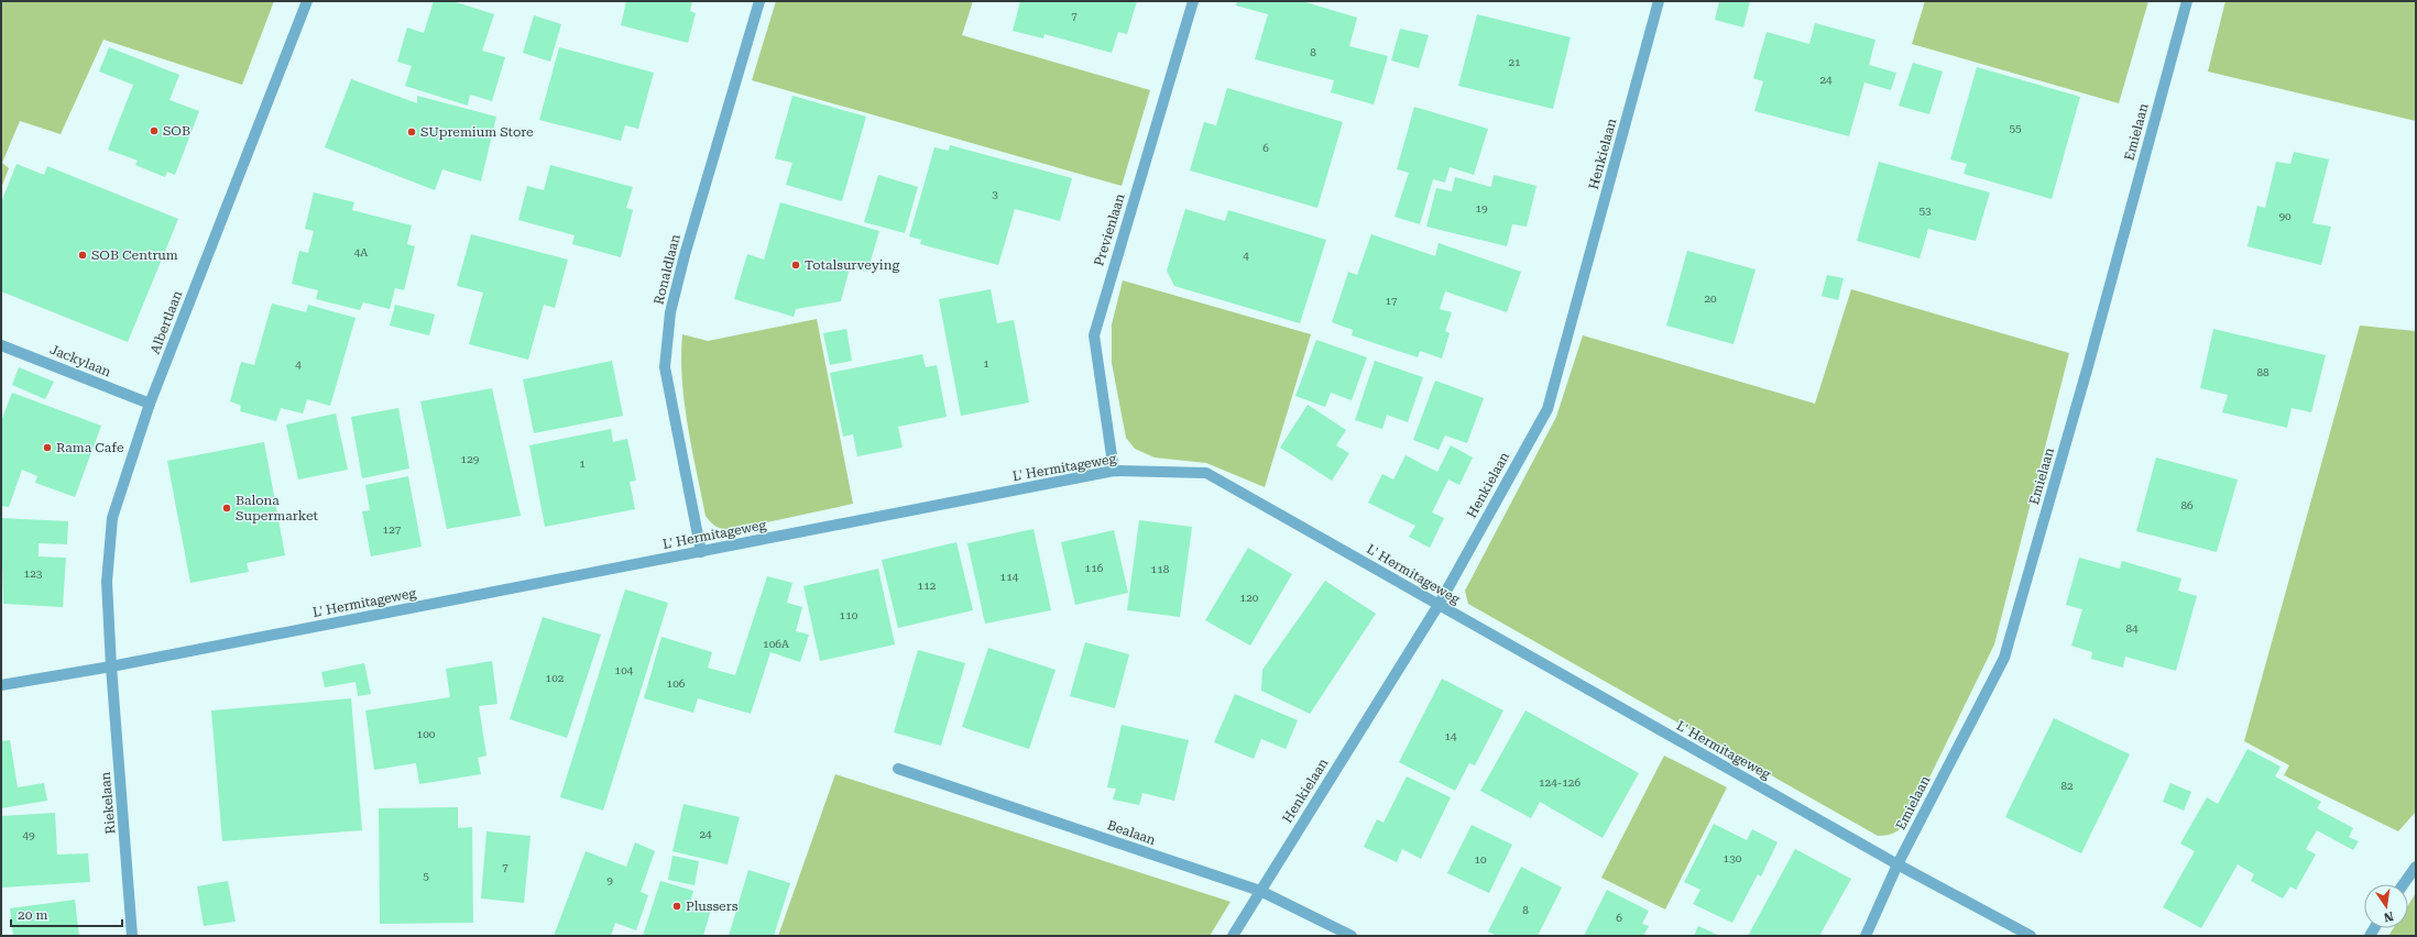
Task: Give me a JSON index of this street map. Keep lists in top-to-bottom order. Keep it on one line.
{"streets":{"street":["Emielaan","Henkielaan","Previenlaan","Ronaldlaan","Albertlaan","Jackylaan","L' Hermitageweg","Riekelaan","Bealaan"]},"crossings":[["Emielaan","L' Hermitageweg"],["Henkielaan","L' Hermitageweg"],["Henkielaan","Bealaan"],["Previenlaan","L' Hermitageweg"],["Ronaldlaan","L' Hermitageweg"],["Albertlaan","Jackylaan"],["Albertlaan","L' Hermitageweg"],["Albertlaan","Riekelaan"],["L' Hermitageweg","Riekelaan"]],"places":["SOB","SUpremium Store","SOB Centrum","Totalsurveying","Rama Cafe","Balona Supermarket","Plussers"],"house_numbers":["7","8","21","24","55","6","3","19","53","90","4A","4","20","17","1","4","88","129","1","86","127","116","118","123","114","112","120","110","84","106A","104","102","106","100","14","124-126","82","24","49","130","10","7","5","9","8","6"],"scale_bar":"20 m","north":"bottom"}
